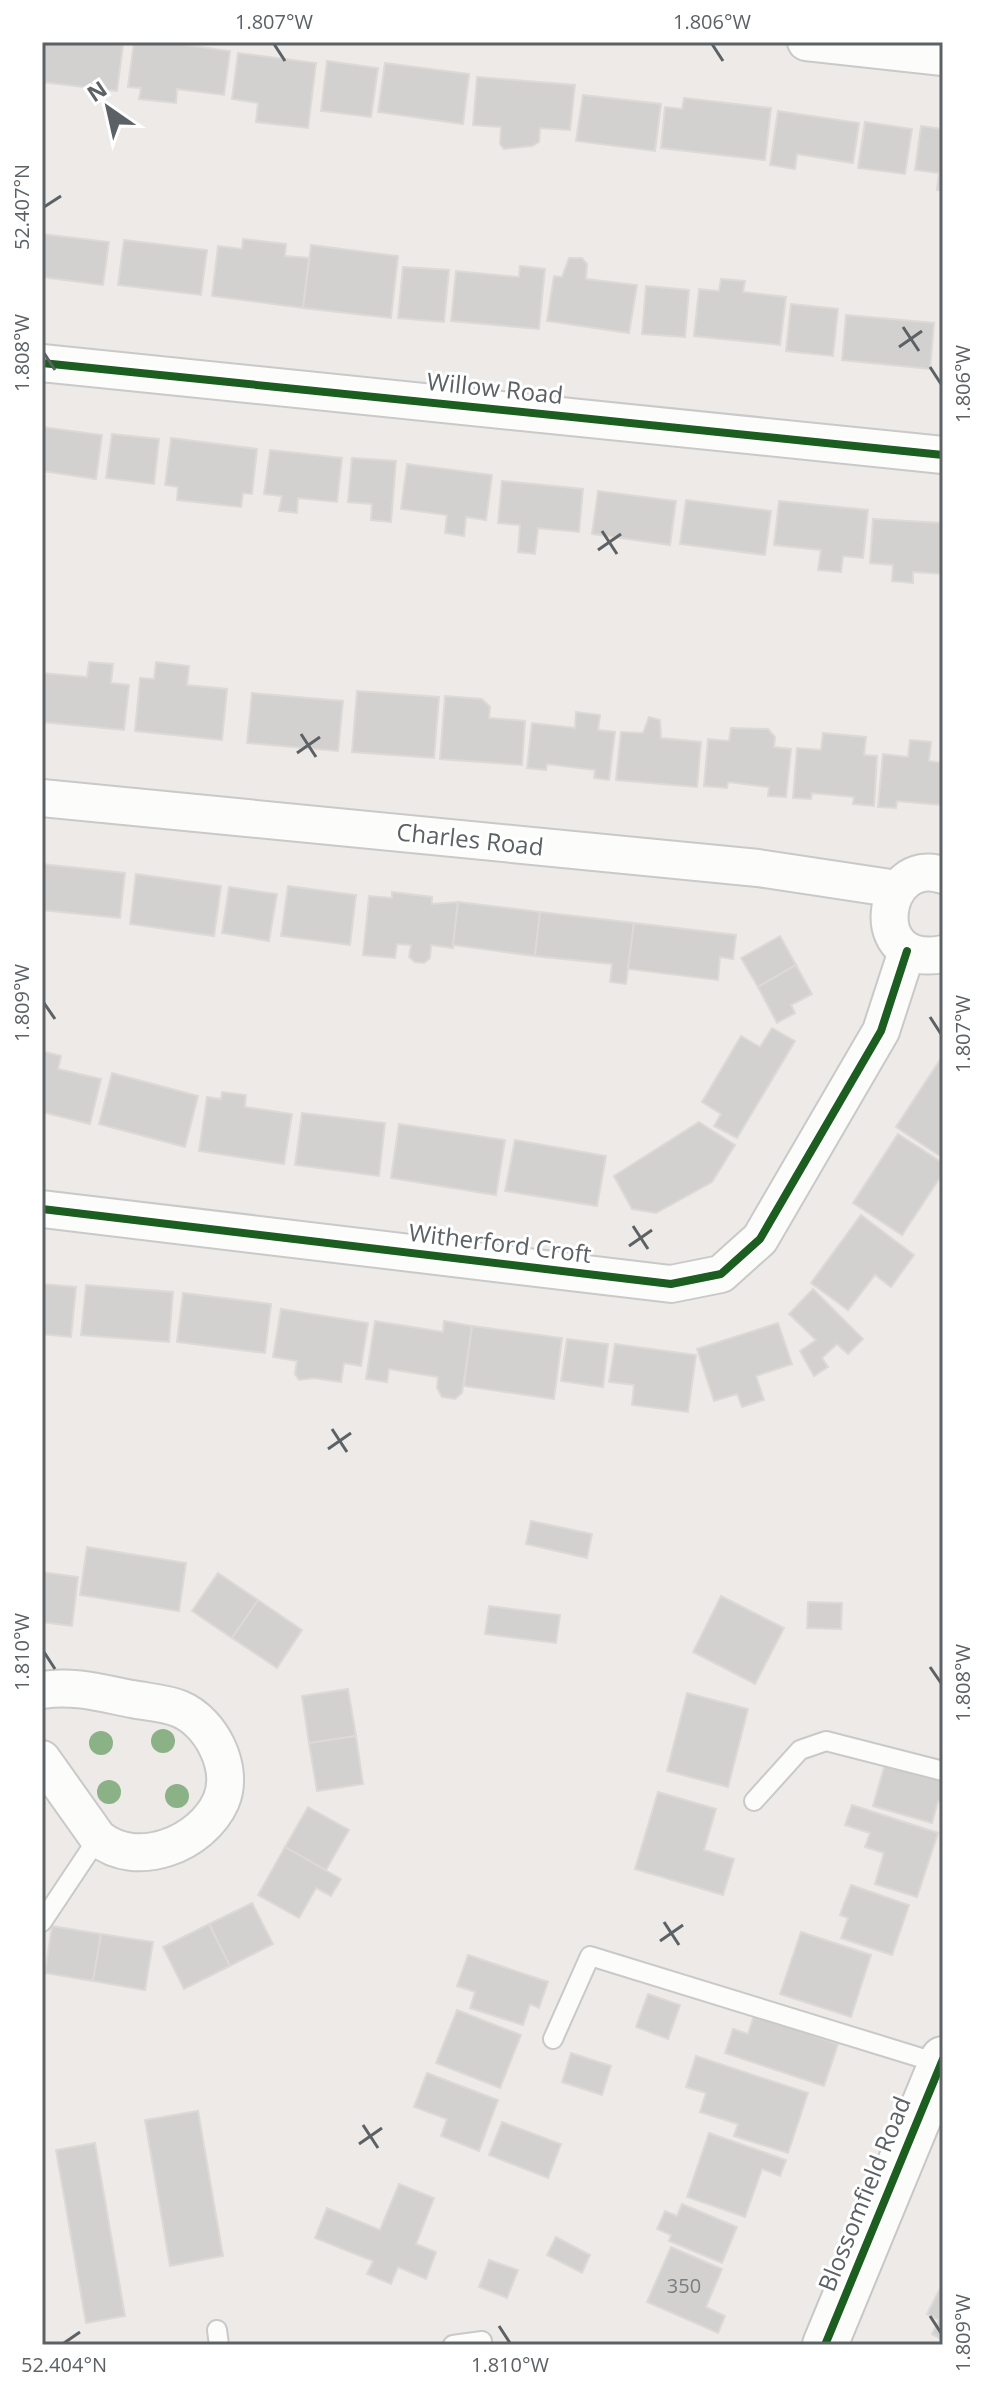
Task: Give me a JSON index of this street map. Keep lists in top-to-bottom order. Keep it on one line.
{"streets":{"main road":["Blossomfield Road"],"street":["Willow Road","Charles Road","Witherford Croft"]},"house_numbers":["350"],"north":"top left","coordinates":["1.807°W","1.806°W","52.407°N","1.808°W","1.809°W","1.810°W","52.404°N"]}
